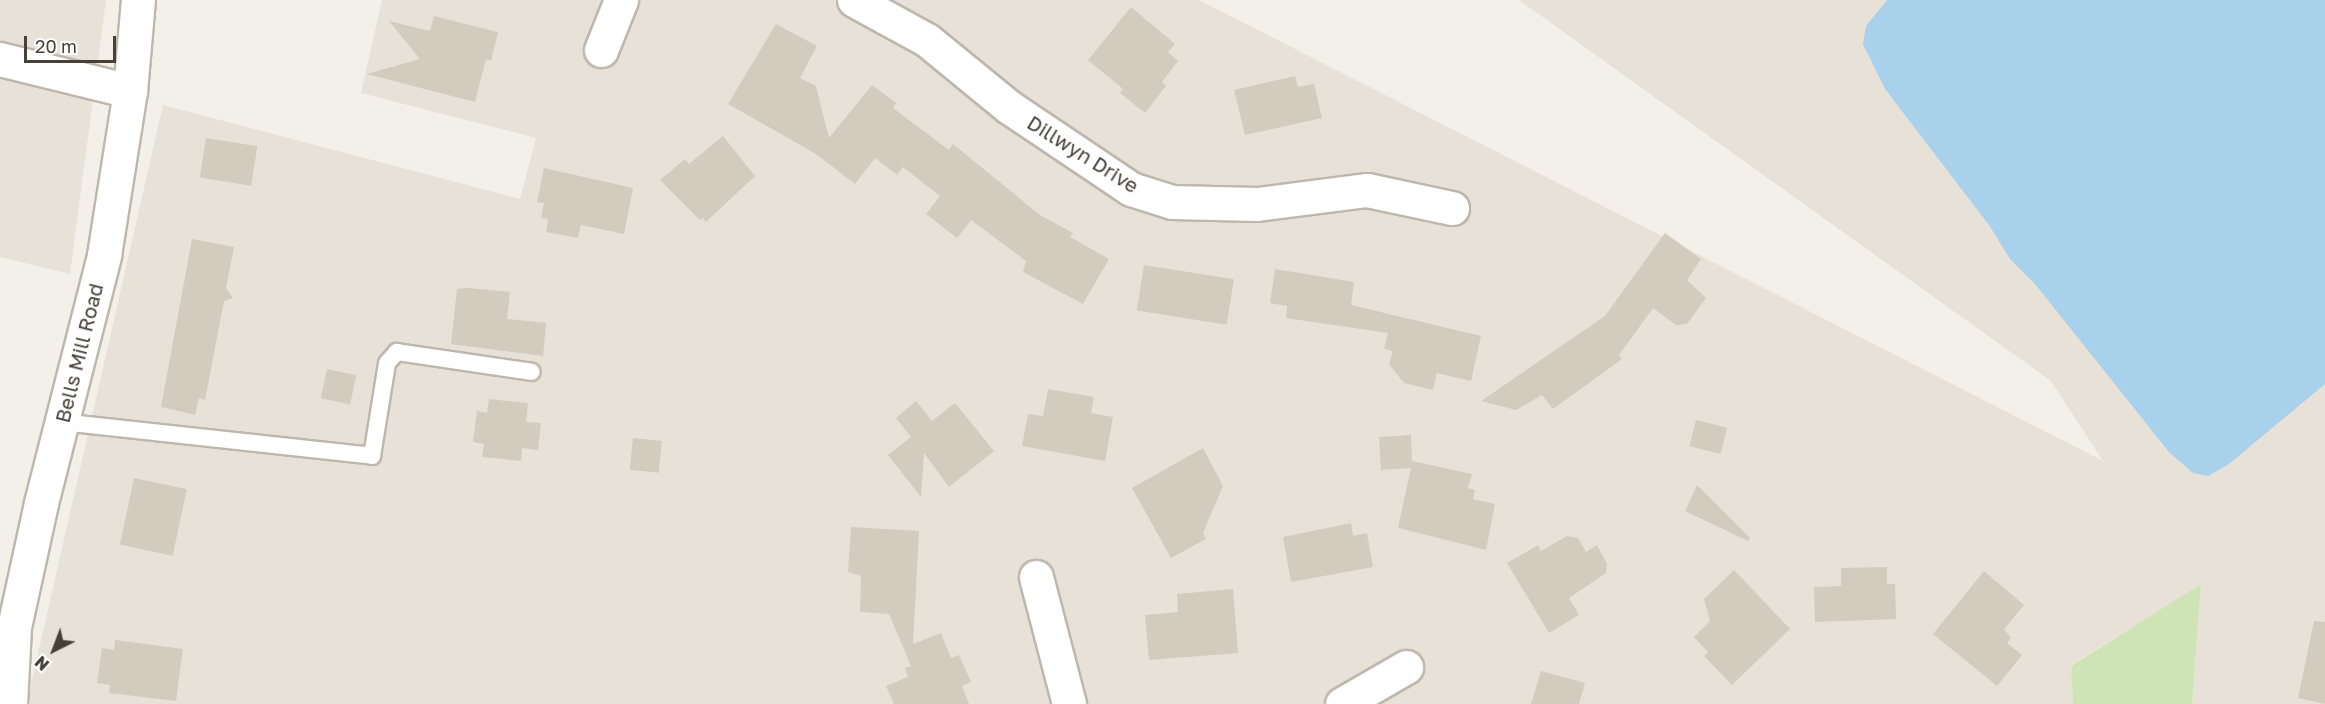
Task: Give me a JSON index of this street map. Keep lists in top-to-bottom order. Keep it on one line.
{"streets":{"street":["Dillwyn Drive","Bells Mill Road"]},"scale_bar":"20 m","north":"bottom left"}
